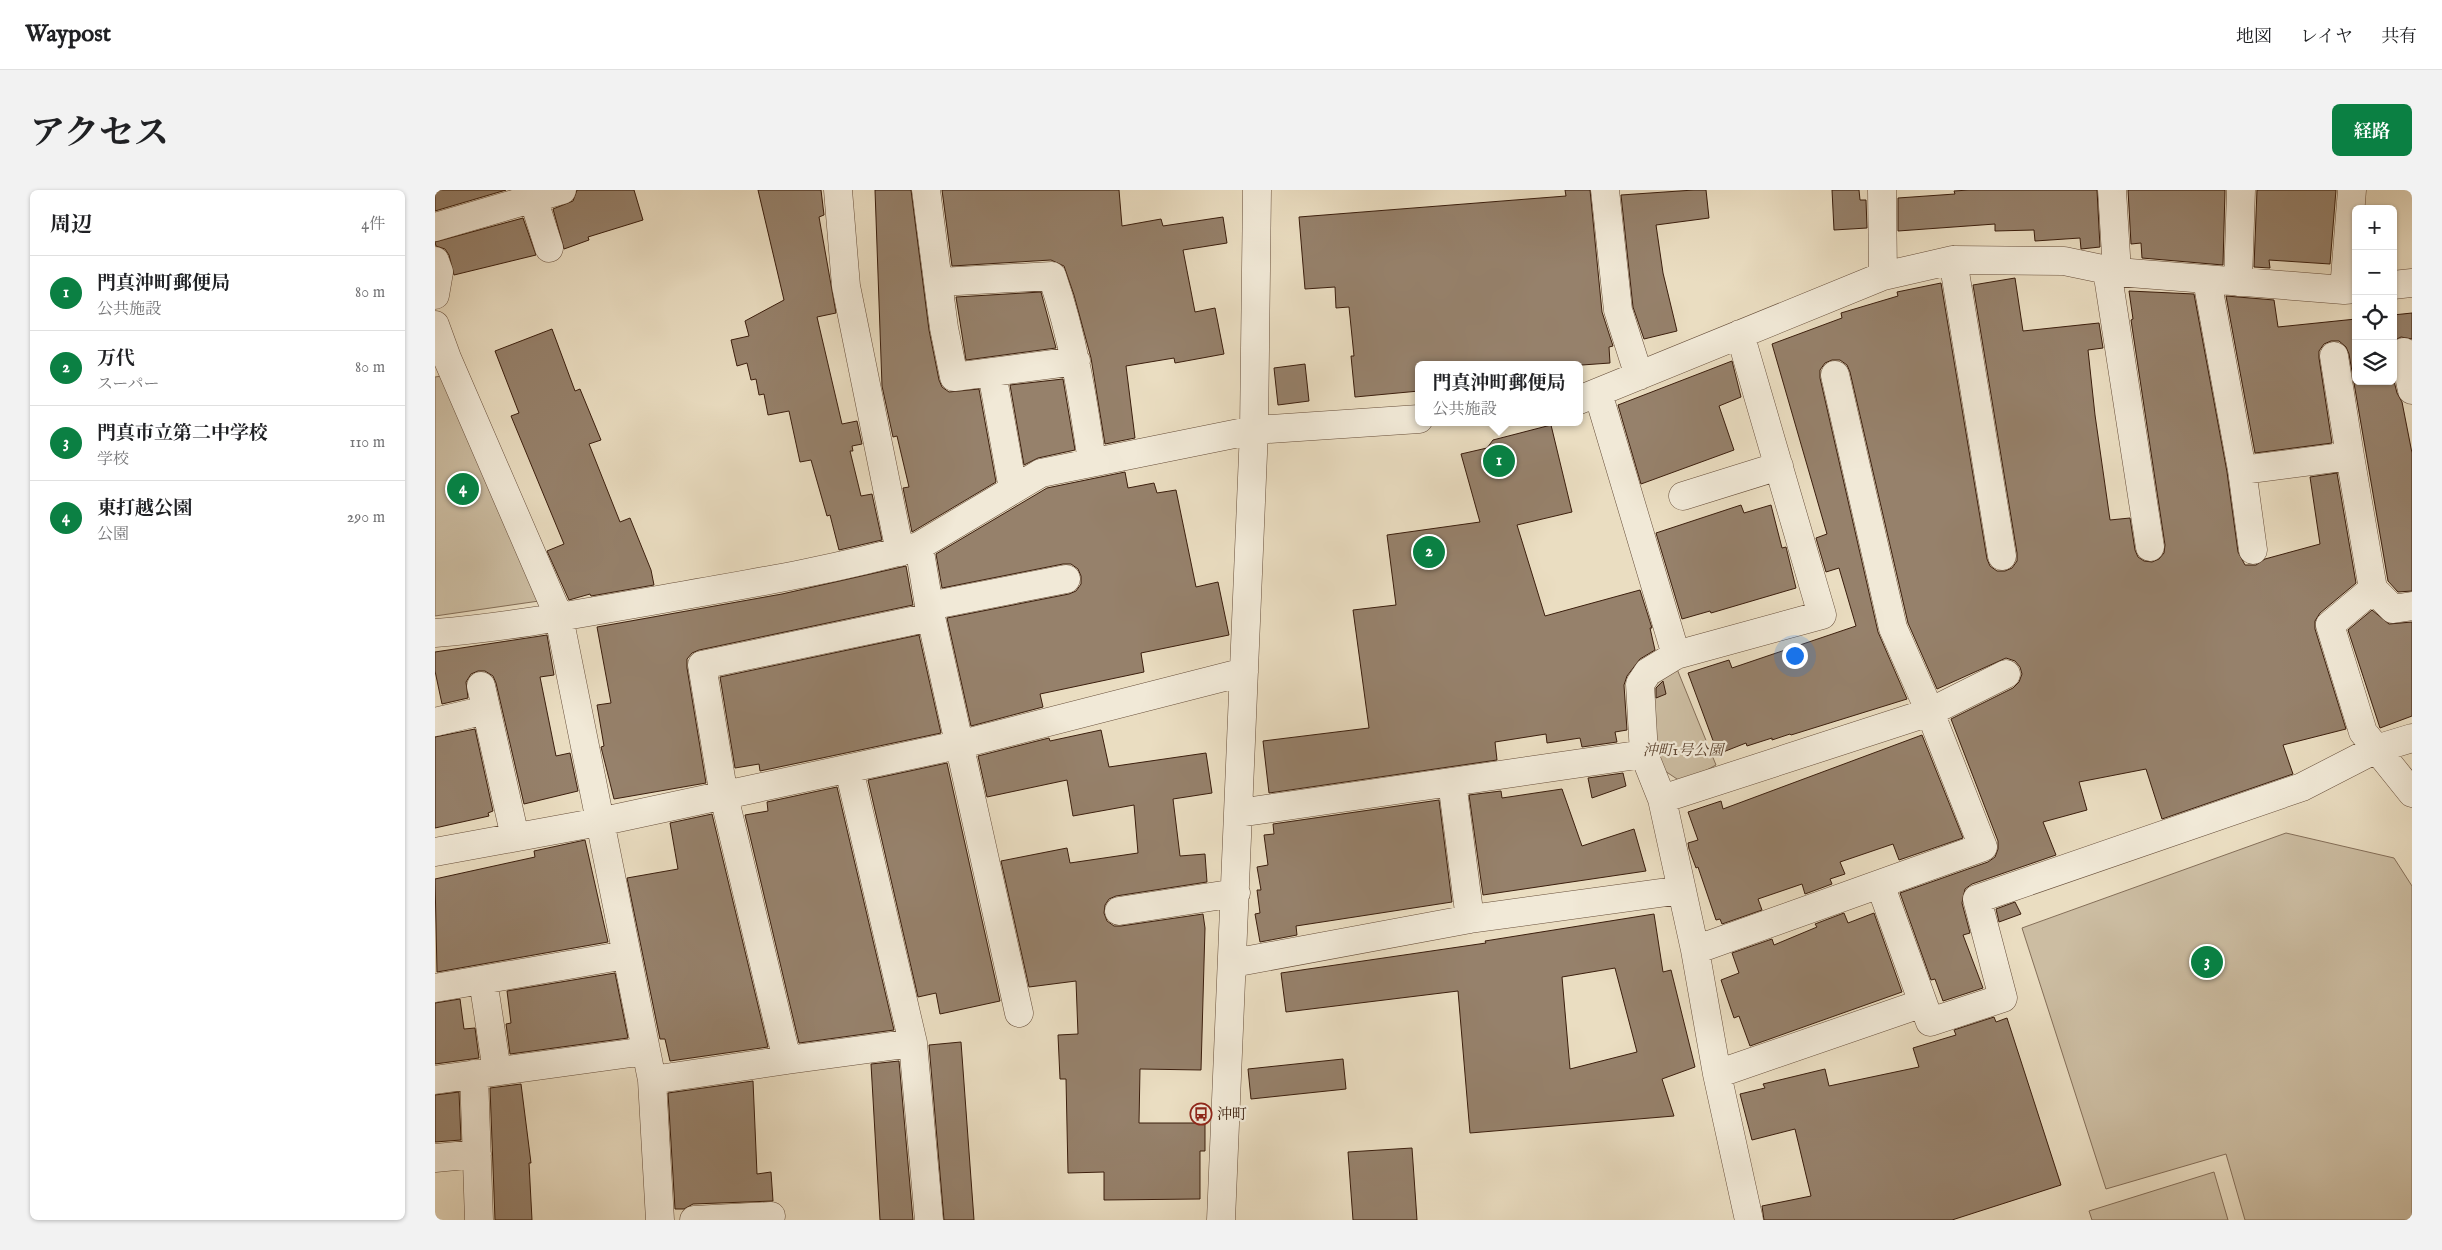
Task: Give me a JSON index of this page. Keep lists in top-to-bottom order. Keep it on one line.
{"parks":["沖町1号公園"],"places":{"bus stop":["沖町"]},"page":{"header":"Waypost","nav":["地図","レイヤ","共有"],"title":"アクセス","buttons":"経路","heading":["周辺","4件"],"map_buttons":["+","−"],"list":[{"mark":"1","name":"門真沖町郵便局","note":"公共施設","value":"80 m"},{"mark":"2","name":"万代","note":"スーパー","value":"80 m"},{"mark":"3","name":"門真市立第二中学校","note":"学校","value":"110 m"},{"mark":"4","name":"東打越公園","note":"公園","value":"290 m"}],"popup":["門真沖町郵便局","公共施設"],"pins":["1","4","2","3"]}}
